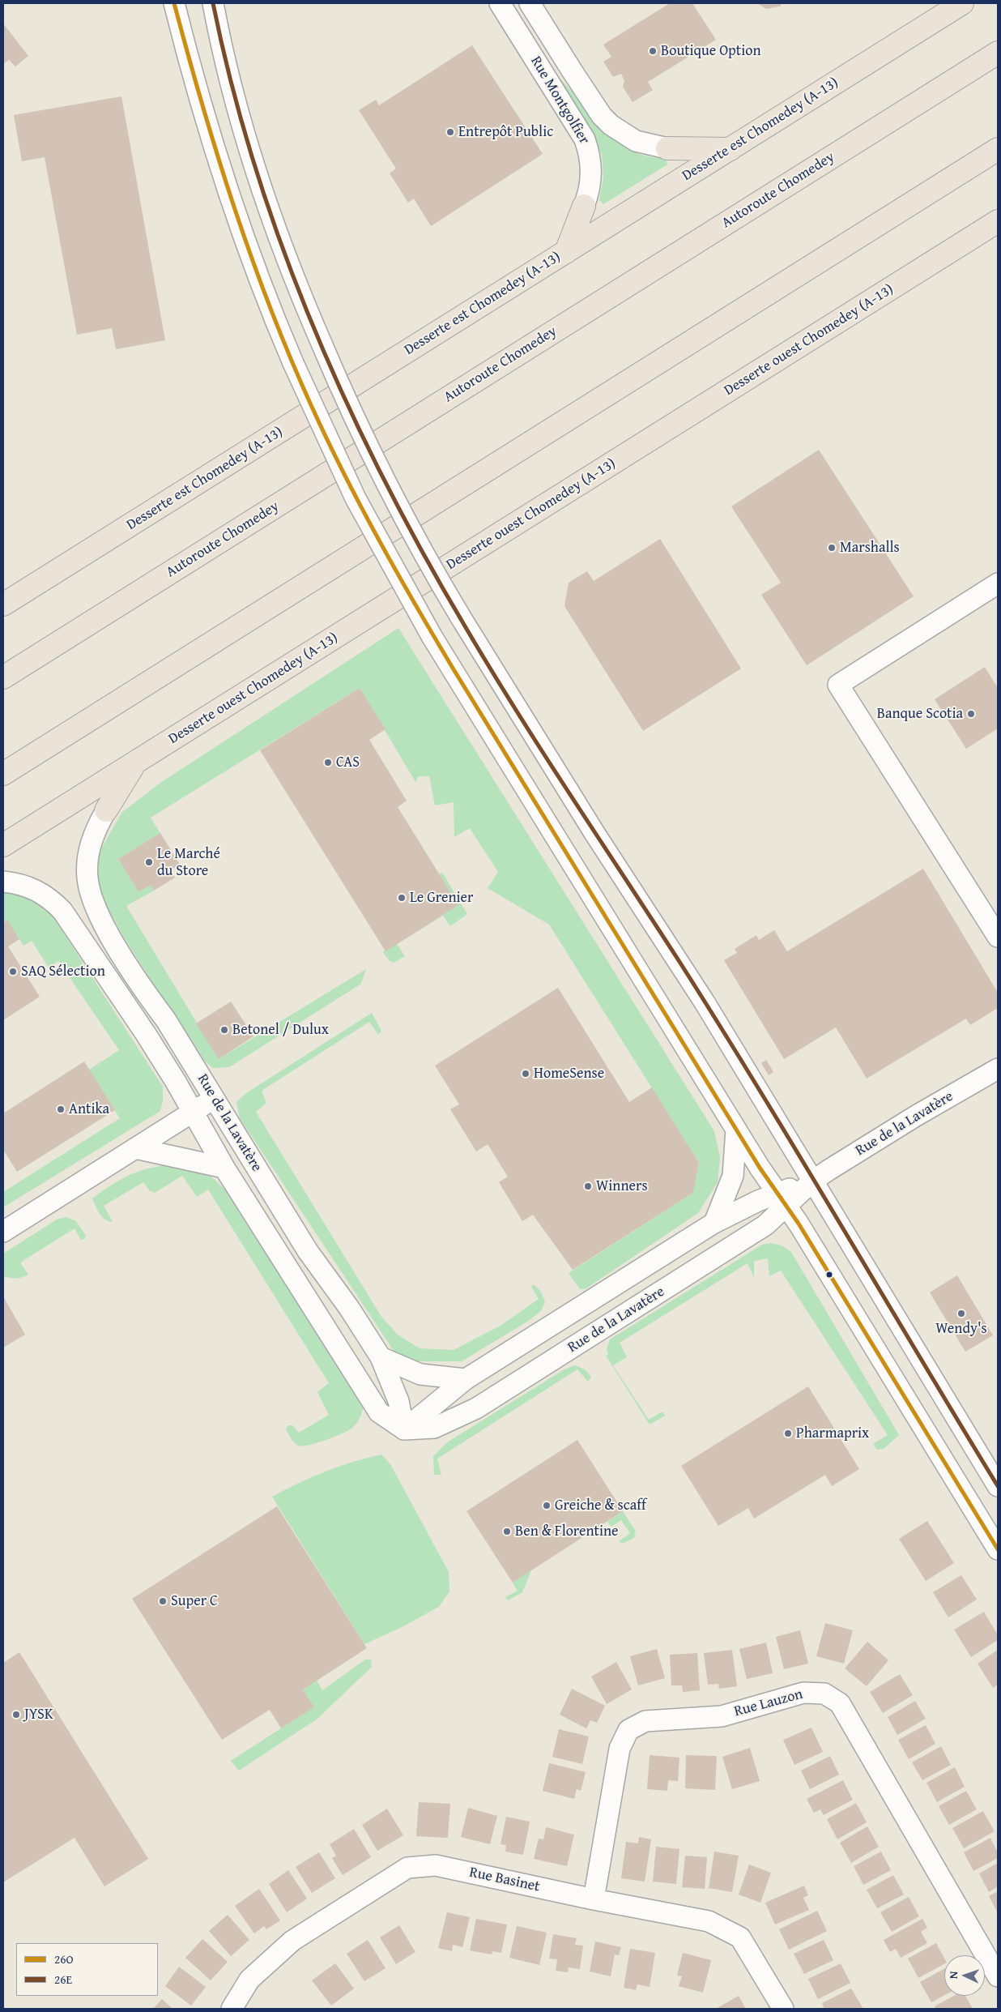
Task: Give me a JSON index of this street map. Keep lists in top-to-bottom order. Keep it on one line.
{"streets":{"main road":["Desserte est Chomedey (A-13)","Autoroute Chomedey","Desserte ouest Chomedey (A-13)"],"street":["Rue Montgolfier","Rue de la Lavatère","Rue Lauzon","Rue Basinet"]},"crossings":[["Rue Lauzon","Rue Basinet"]],"places":["Boutique Option","Entrepôt Public","Marshalls","Banque Scotia","CAS","Le Marché du Store","Le Grenier","SAQ Sélection","Betonel / Dulux","HomeSense","Antika","Winners","Wendy's","Pharmaprix","Greiche & scaff","Ben & Florentine","Super C","JYSK"],"lines":["transit line 26O","transit line 26E"],"legend":["26O","26E"],"north":"left"}
